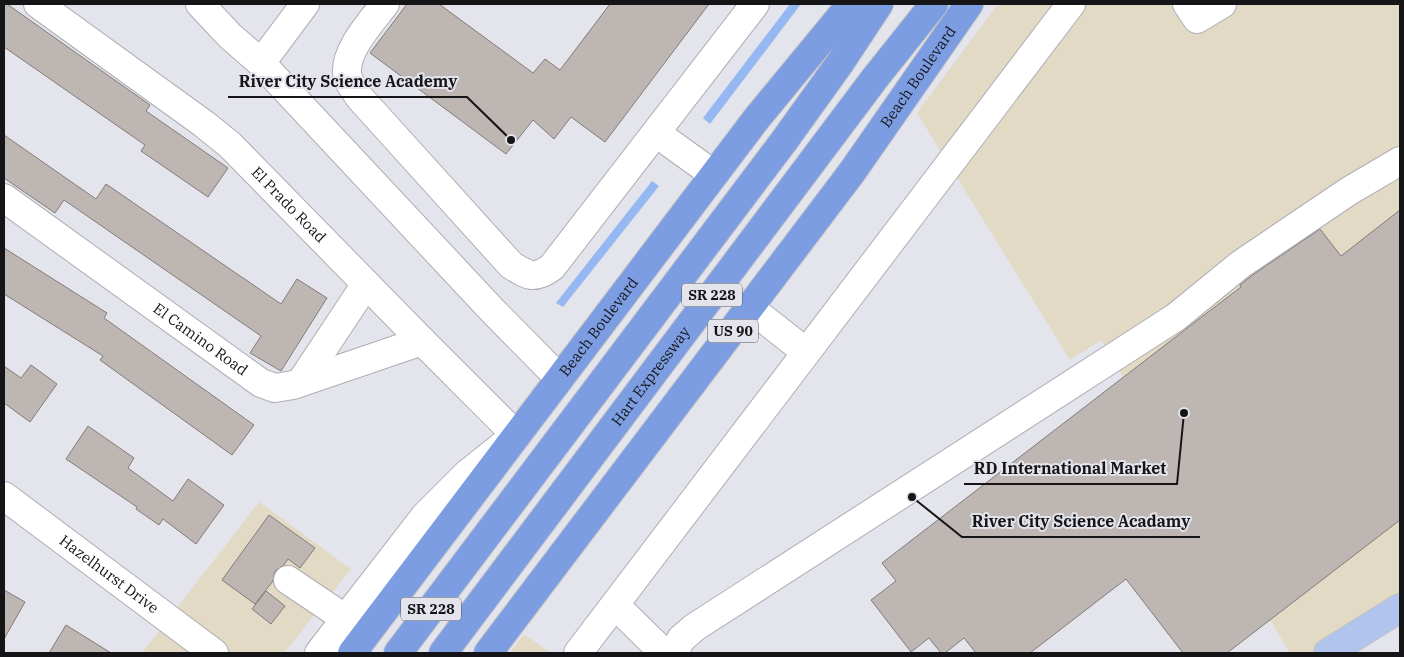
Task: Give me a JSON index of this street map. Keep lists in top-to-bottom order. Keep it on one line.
{"streets":{"highway":["Beach Boulevard","SR 228","US 90","Hart Expressway"],"street":["El Prado Road","El Camino Road","Hazelhurst Drive"]},"crossings":[["Beach Boulevard","El Prado Road"],["El Prado Road","El Camino Road"]],"places":["River City Science Academy","RD International Market","River City Science Acadamy"]}
